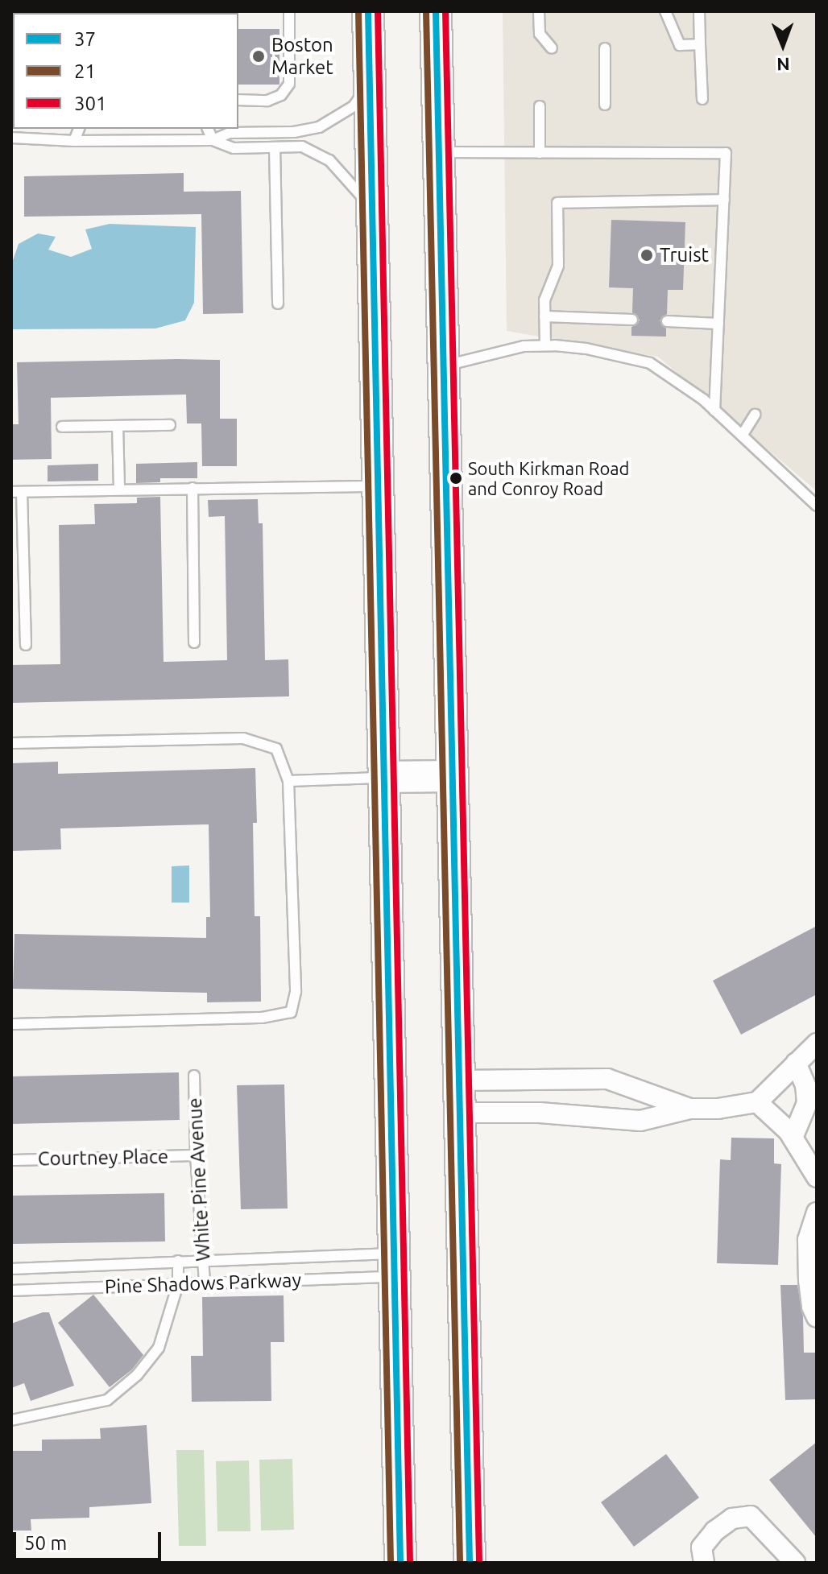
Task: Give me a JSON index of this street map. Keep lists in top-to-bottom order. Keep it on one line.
{"streets":{"lane":["Courtney Place","White Pine Avenue","Pine Shadows Parkway"]},"crossings":[["Courtney Place","White Pine Avenue"],["White Pine Avenue","Pine Shadows Parkway"]],"places":["Boston Market","Truist","South Kirkman Road and Conroy Road"],"lines":["transit line 37","transit line 21","transit line 301"],"legend":["37","21","301"],"scale_bar":"50 m","north":"bottom"}
